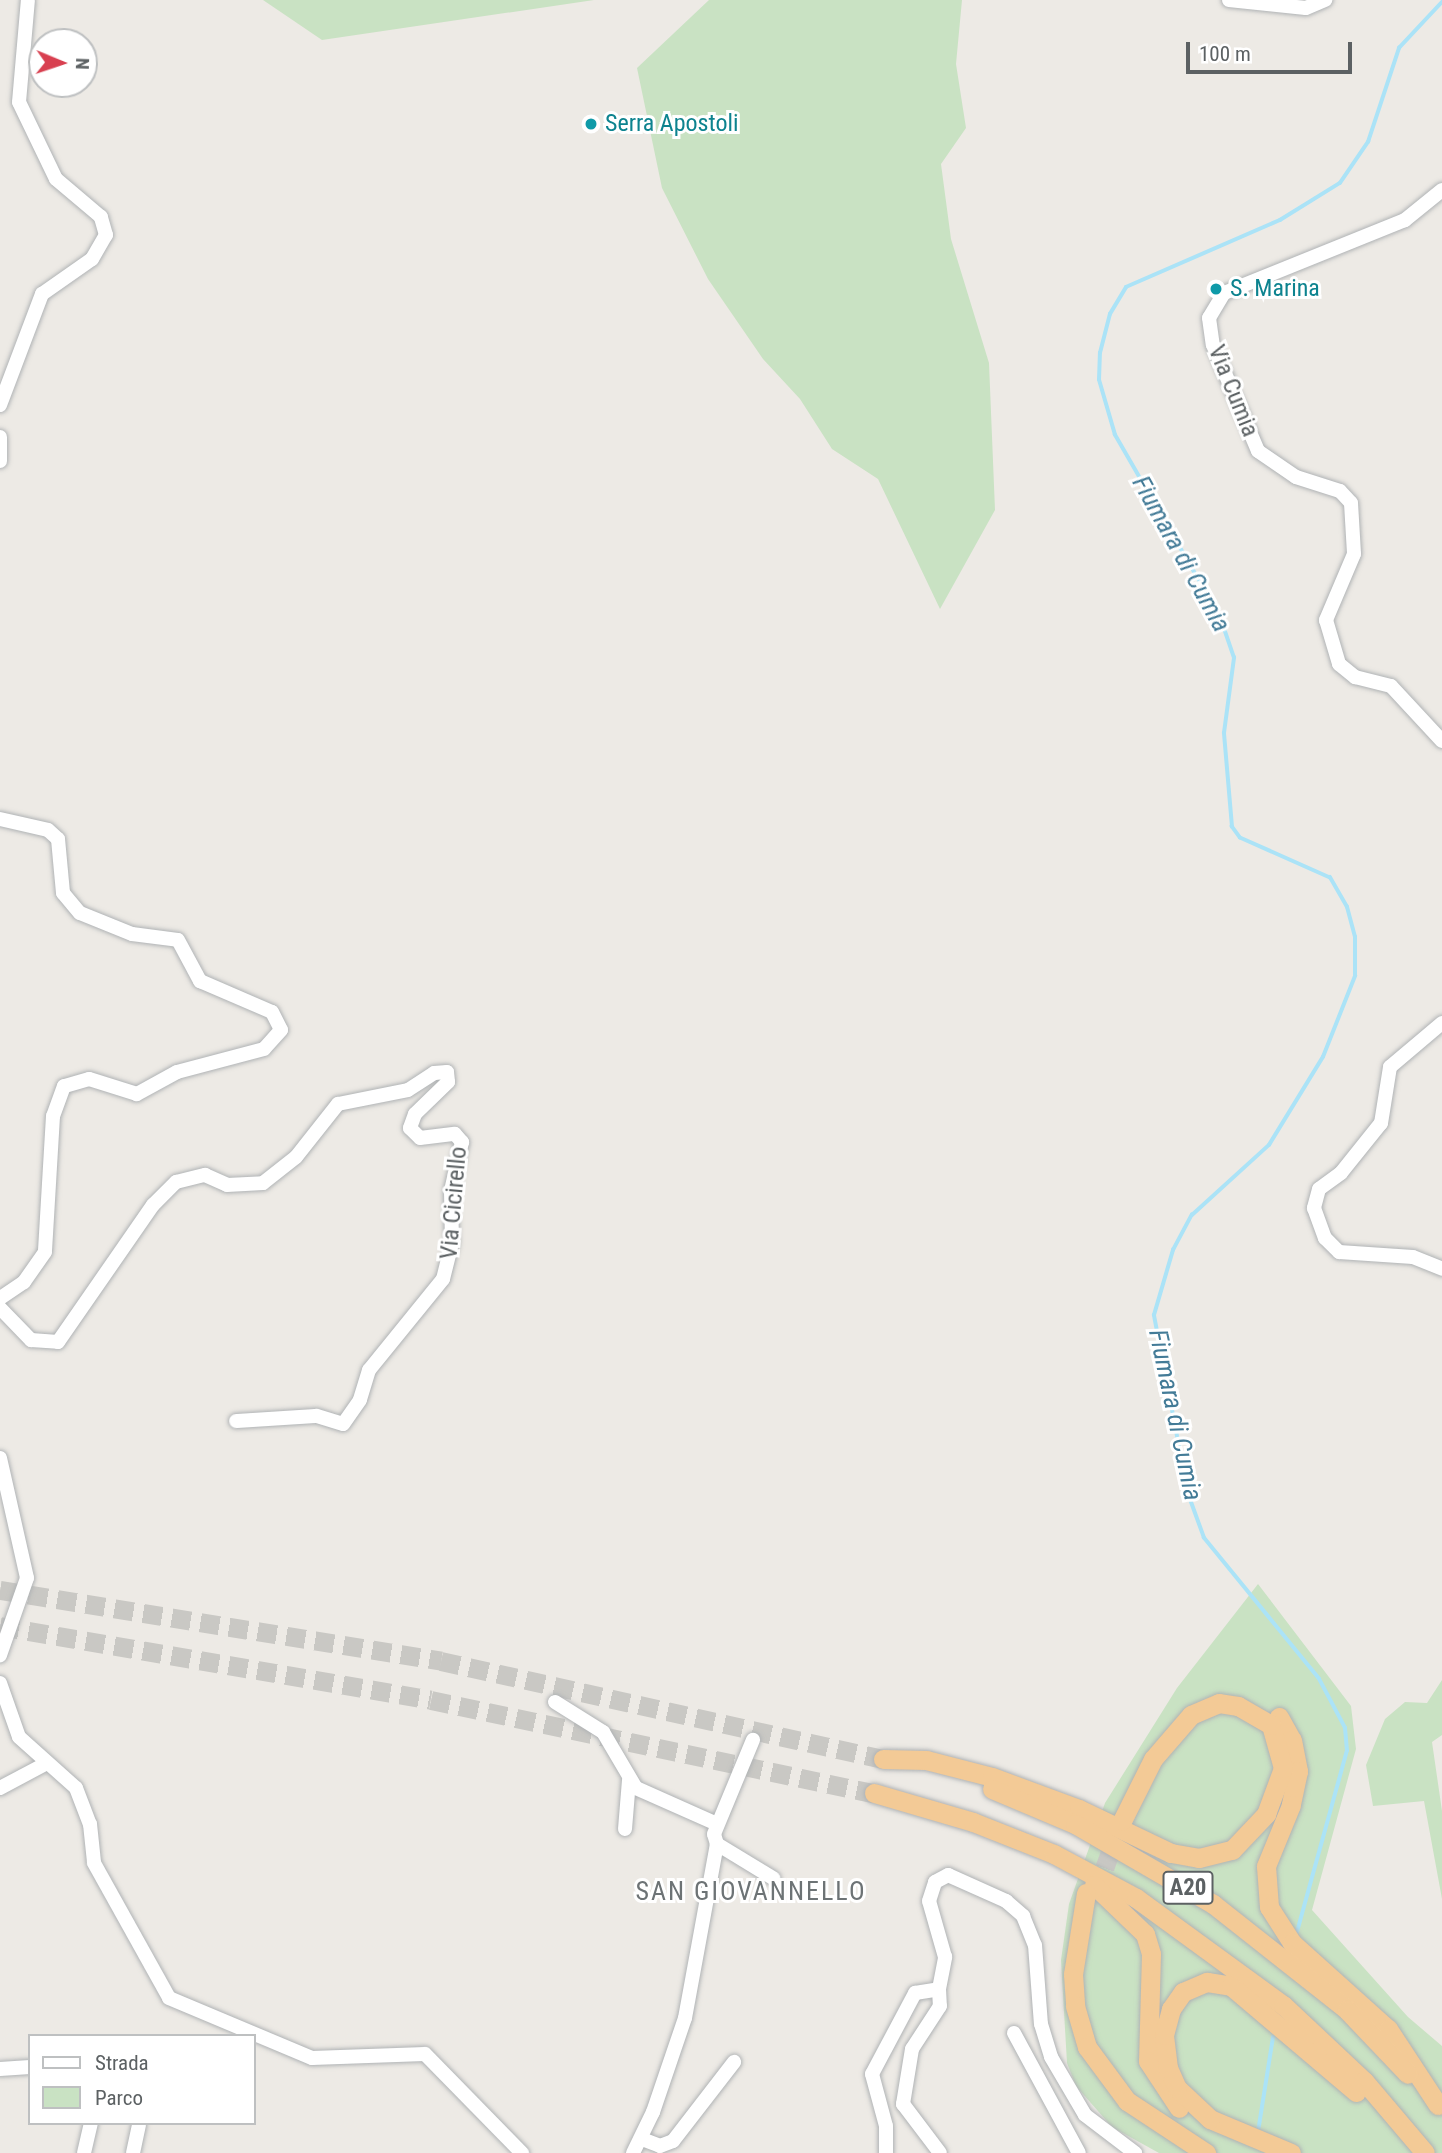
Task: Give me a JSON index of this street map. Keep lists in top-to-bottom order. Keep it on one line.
{"streets":{"highway":["A20"],"street":["Via Cumia","Via Cicirello"]},"districts":["SAN GIOVANNELLO"],"water":["Fiumara di Cumia"],"places":["Serra Apostoli","S. Marina"],"legend":["Strada","Parco"],"scale_bar":"100 m","north":"right"}
